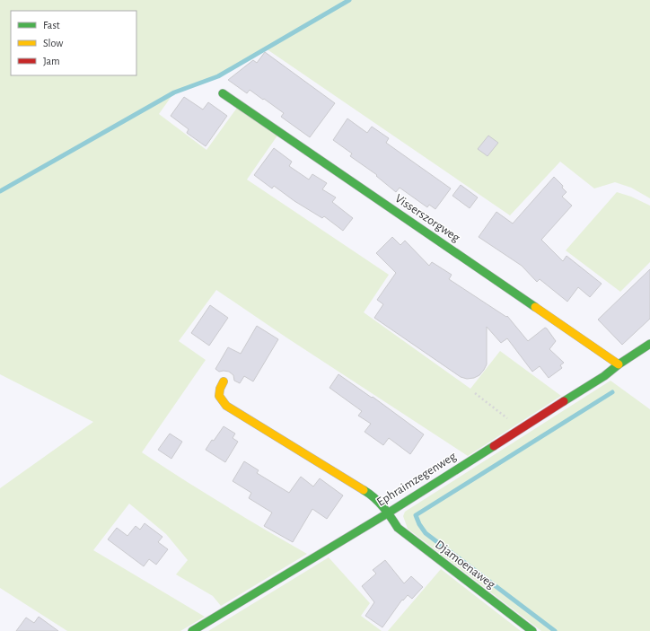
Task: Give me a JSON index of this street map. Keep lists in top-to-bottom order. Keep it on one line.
{"streets":{"street":["Visserszorgweg","Ephraimzegenweg","Djamoenaweg"]},"crossings":[["Visserszorgweg","Ephraimzegenweg"],["Ephraimzegenweg","Djamoenaweg"]],"legend":["Fast","Slow","Jam"]}
